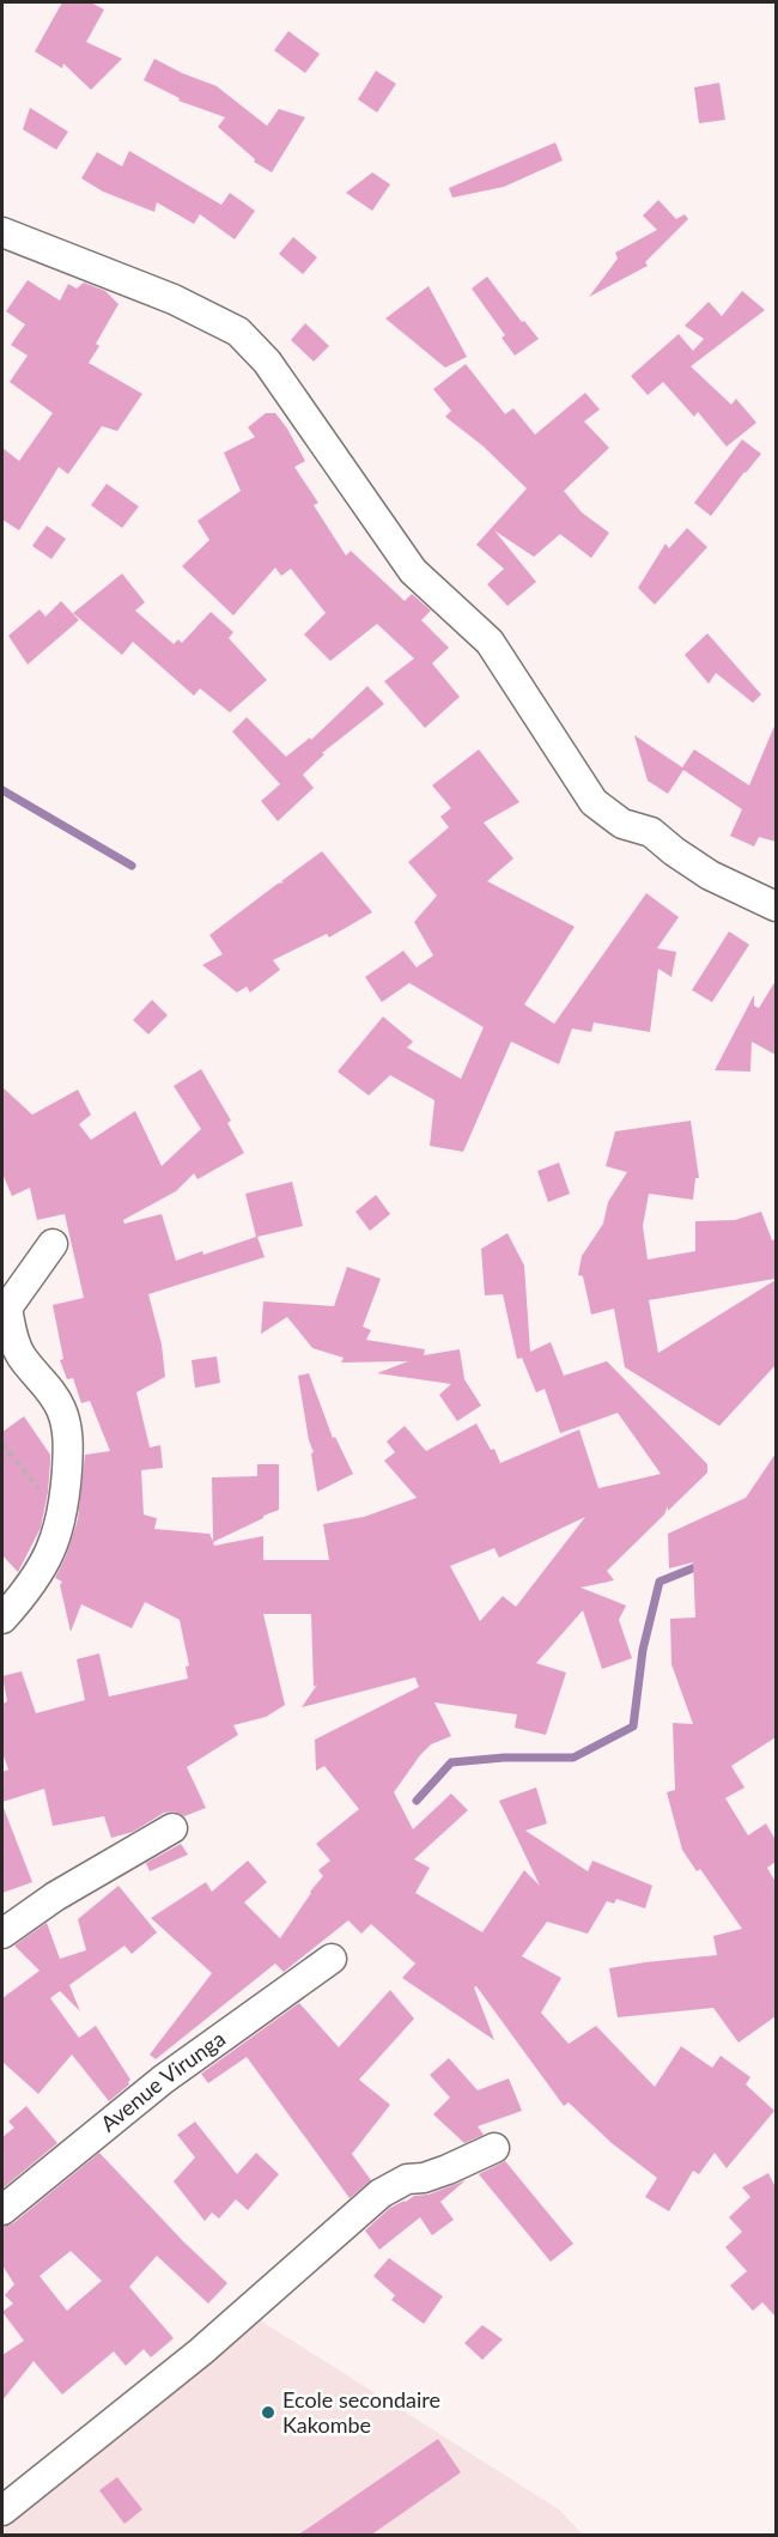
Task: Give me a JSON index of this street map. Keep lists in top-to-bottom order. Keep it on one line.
{"streets":{"street":["Avenue Virunga"]},"places":["Ecole secondaire Kakombe"]}
